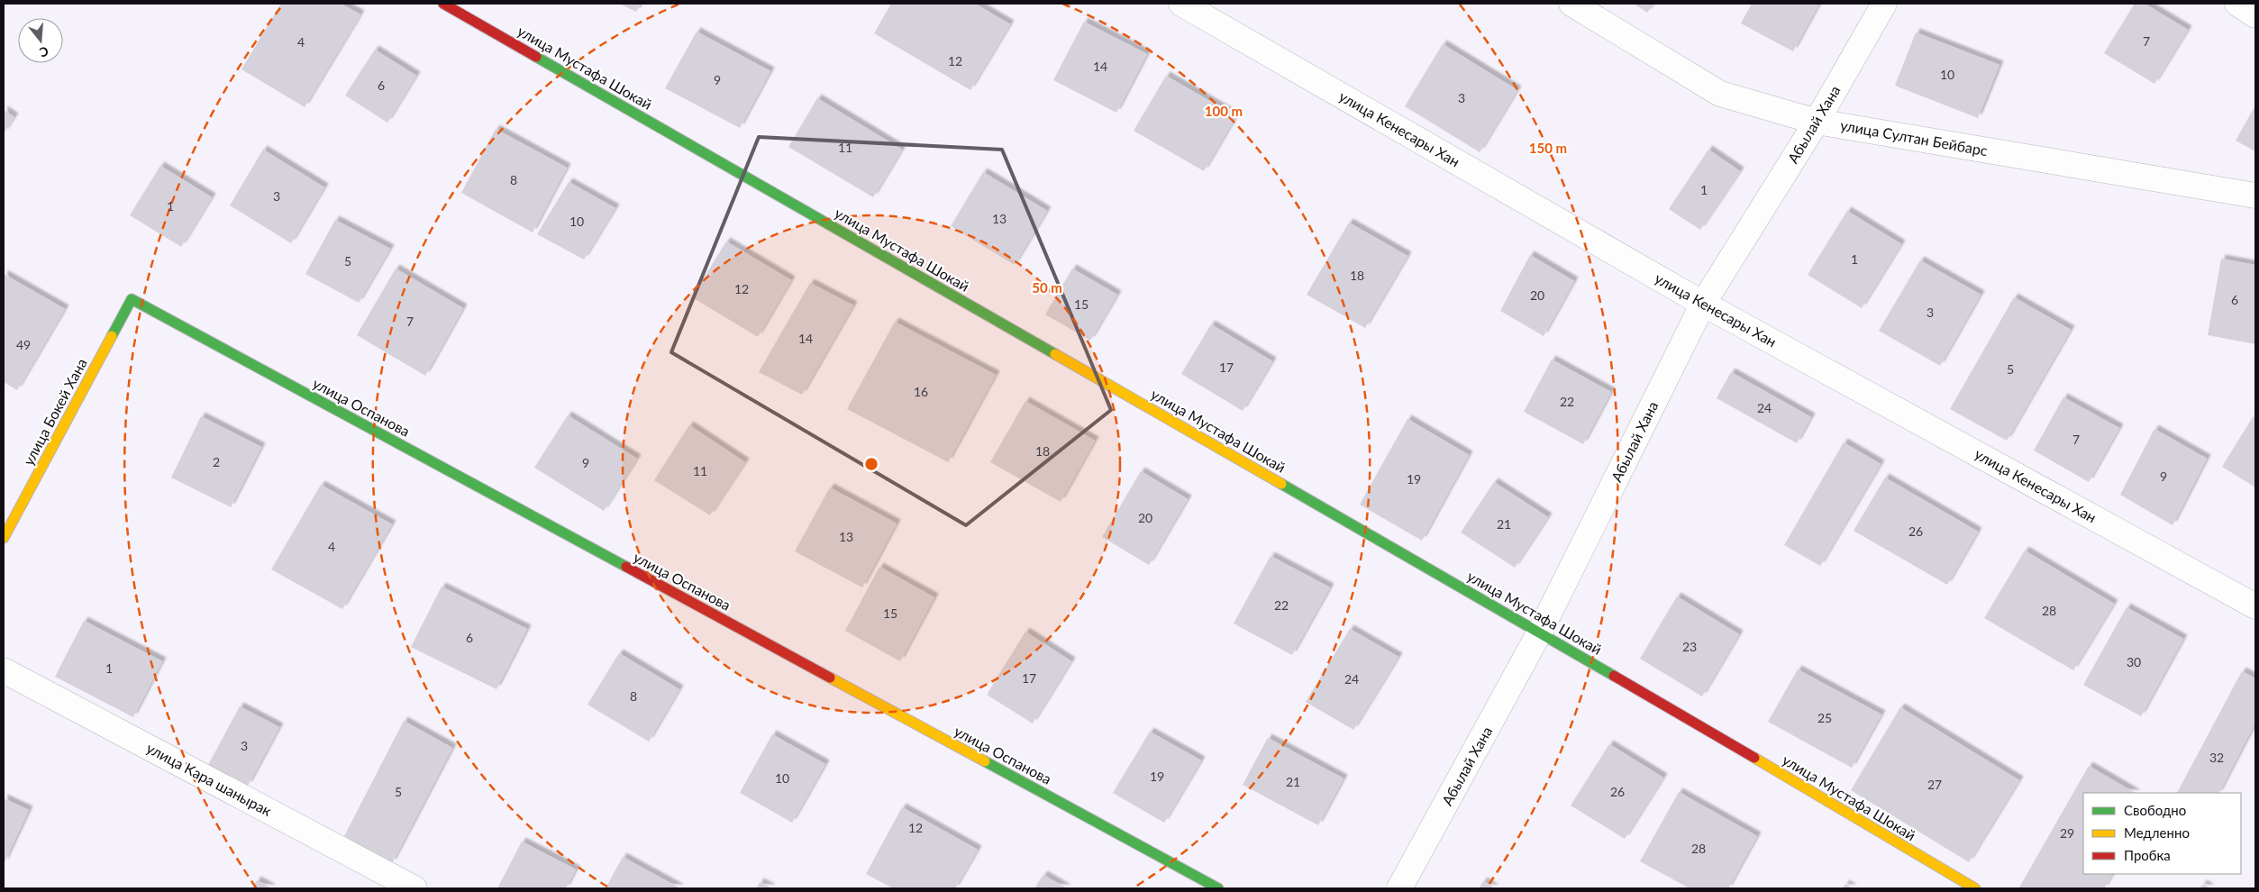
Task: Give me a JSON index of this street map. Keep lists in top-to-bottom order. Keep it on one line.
{"streets":{"street":["улица Мустафа Шокай","Абылай Хана","улица Кенесары Хан","улица Султан Бейбарс","улица Оспанова","улица Бокей Хана","улица Кара шанырак"]},"crossings":[["улица Мустафа Шокай","Абылай Хана"],["Абылай Хана","улица Кенесары Хан"],["Абылай Хана","улица Султан Бейбарс"],["улица Оспанова","улица Бокей Хана"]],"house_numbers":["7","4","12","14","10","9","6","3","11","8","1","3","1","13","10","1","5","18","12","20","6","15","3","7","14","49","17","5","16","22","24","7","18","2","9","11","9","19","20","21","26","13","4","22","28","15","6","23","30","1","17","24","8","25","3","32","19","10","21","27","5","26","12","29","28"],"legend":["Свободно","Медленно","Пробка"],"north":"bottom","rings":["100 m","150 m","50 m"]}
